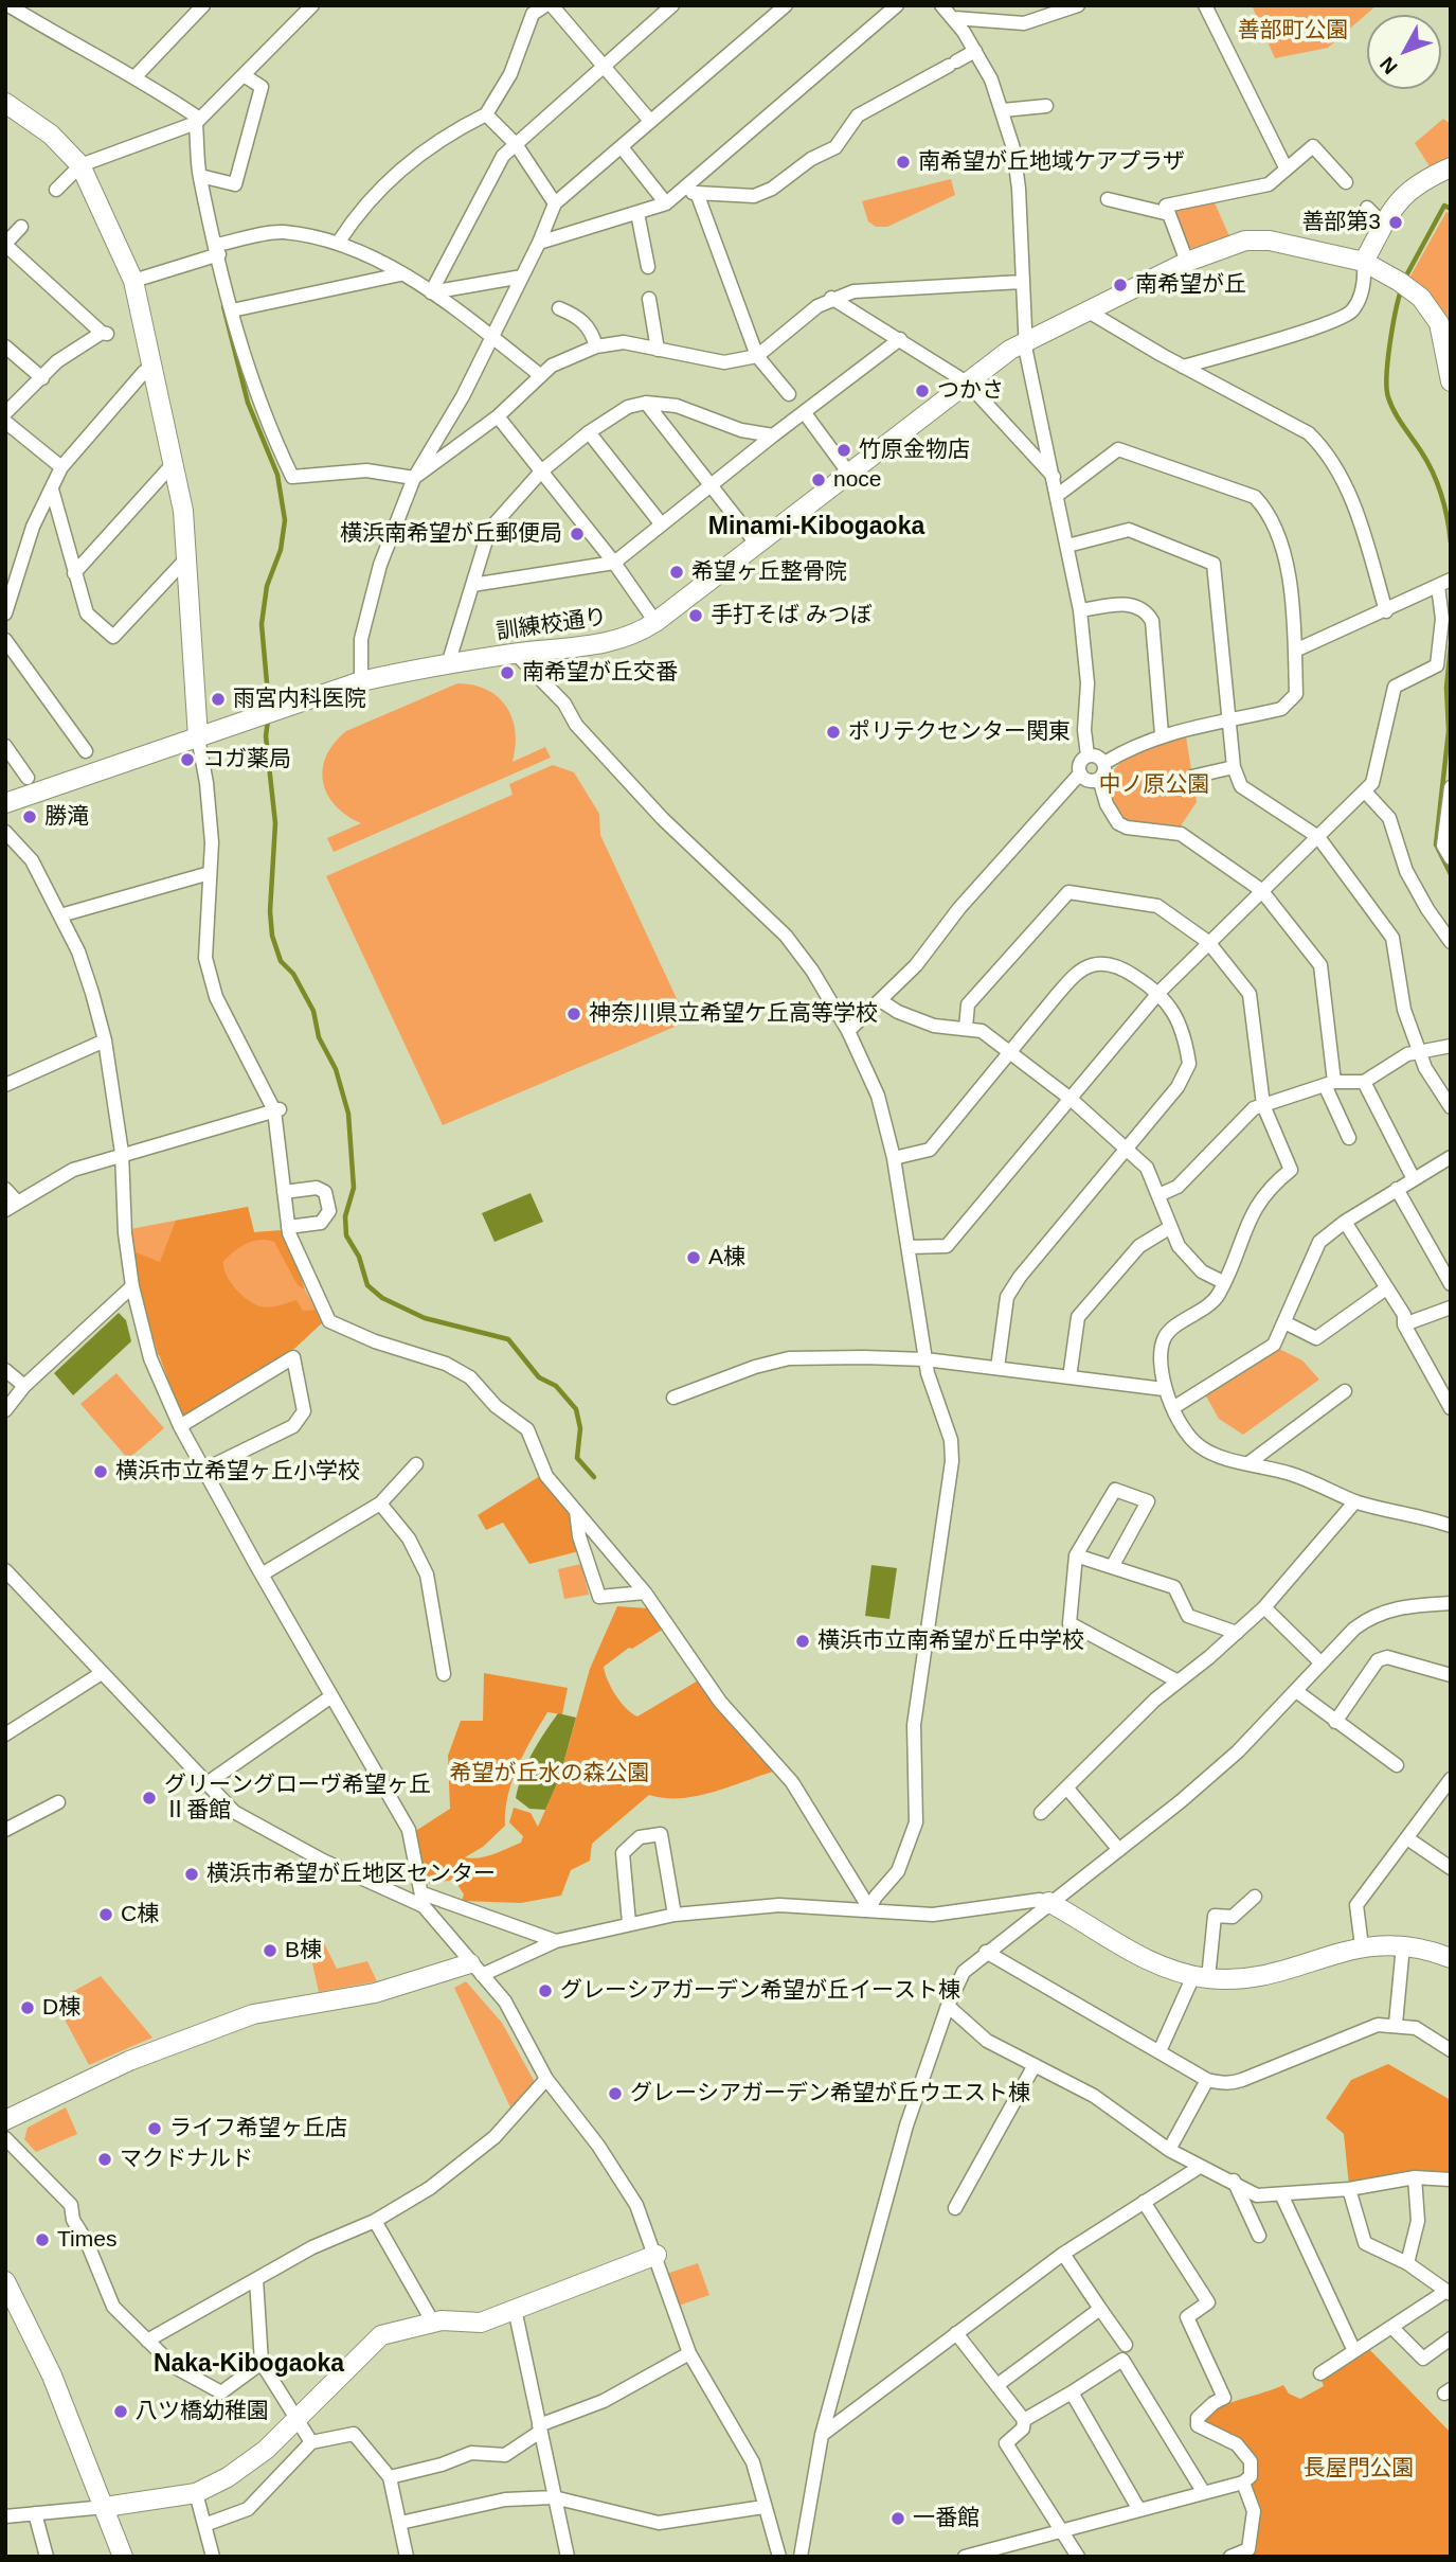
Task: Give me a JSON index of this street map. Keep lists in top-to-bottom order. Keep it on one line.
{"streets":{"street":["訓練校通り"]},"districts":["Minami-Kibogaoka","Naka-Kibogaoka"],"parks":["善部町公園","中ノ原公園","希望が丘水の森公園","長屋門公園"],"places":["南希望が丘地域ケアプラザ","善部第3","南希望が丘","つかさ","竹原金物店","noce","横浜南希望が丘郵便局","希望ヶ丘整骨院","手打そば みつぼ","南希望が丘交番","雨宮内科医院","ポリテクセンター関東","コガ薬局","勝滝","神奈川県立希望ケ丘高等学校","A棟","横浜市立希望ヶ丘小学校","横浜市立南希望が丘中学校","グリーングローヴ希望ヶ丘 Ⅱ番館","横浜市希望が丘地区センター","C棟","B棟","グレーシアガーデン希望が丘イースト棟","D棟","グレーシアガーデン希望が丘ウエスト棟","ライフ希望ヶ丘店","マクドナルド","Times","八ツ橋幼稚園","一番館"],"north":"bottom left"}
